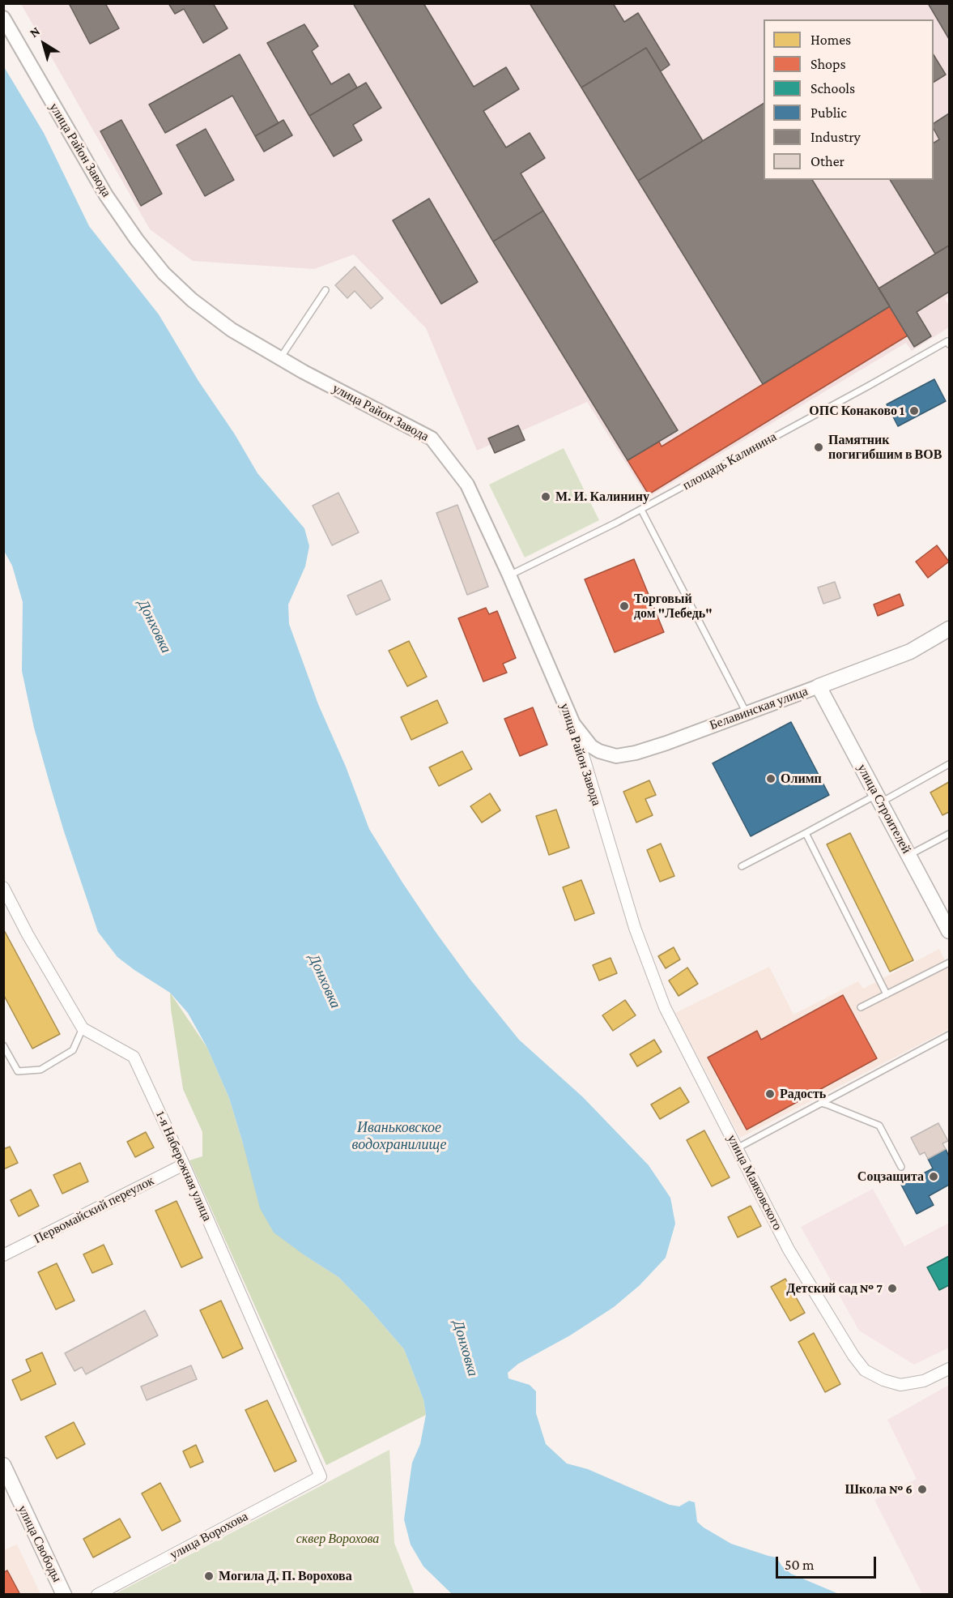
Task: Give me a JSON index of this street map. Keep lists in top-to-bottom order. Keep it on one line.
{"streets":{"main road":["Белавинская улица","улица Строителей","улица Свободы"],"street":["улица Район Завода","1-я Набережная улица","улица Маяковского","Первомайский переулок","улица Ворохова"],"lane":["площадь Калинина"]},"crossings":[["улица Район Завода","площадь Калинина"],["улица Район Завода","Белавинская улица"],["улица Район Завода","улица Маяковского"],["Белавинская улица","улица Строителей"],["1-я Набережная улица","Первомайский переулок"],["1-я Набережная улица","улица Ворохова"]],"water":["Донховка","Иваньковское водохранилище"],"parks":["сквер Ворохова"],"places":["ОПС Конаково 1","Памятник погигибшим в ВОВ","М. И. Калинину","Торговый дом \"Лебедь\"","Олимп","Радость","Соцзащита","Детский сад № 7","Школа № 6","Могила Д. П. Ворохова"],"legend":["Homes","Shops","Schools","Public","Industry","Other"],"scale_bar":"50 m","north":"top left"}
